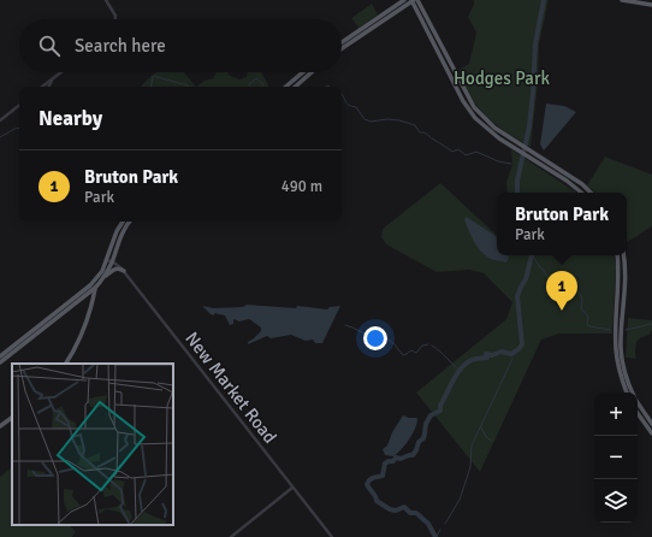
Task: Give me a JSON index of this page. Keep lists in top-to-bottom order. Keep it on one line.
{"streets":{"street":["New Market Road"]},"parks":["Hodges Park"],"page":{"search":"Search here","heading":"Nearby","list":[{"mark":"1","name":"Bruton Park","note":"Park","value":"490 m"}],"popup":["Bruton Park","Park"],"pins":"1","map_buttons":["+","−"]}}
